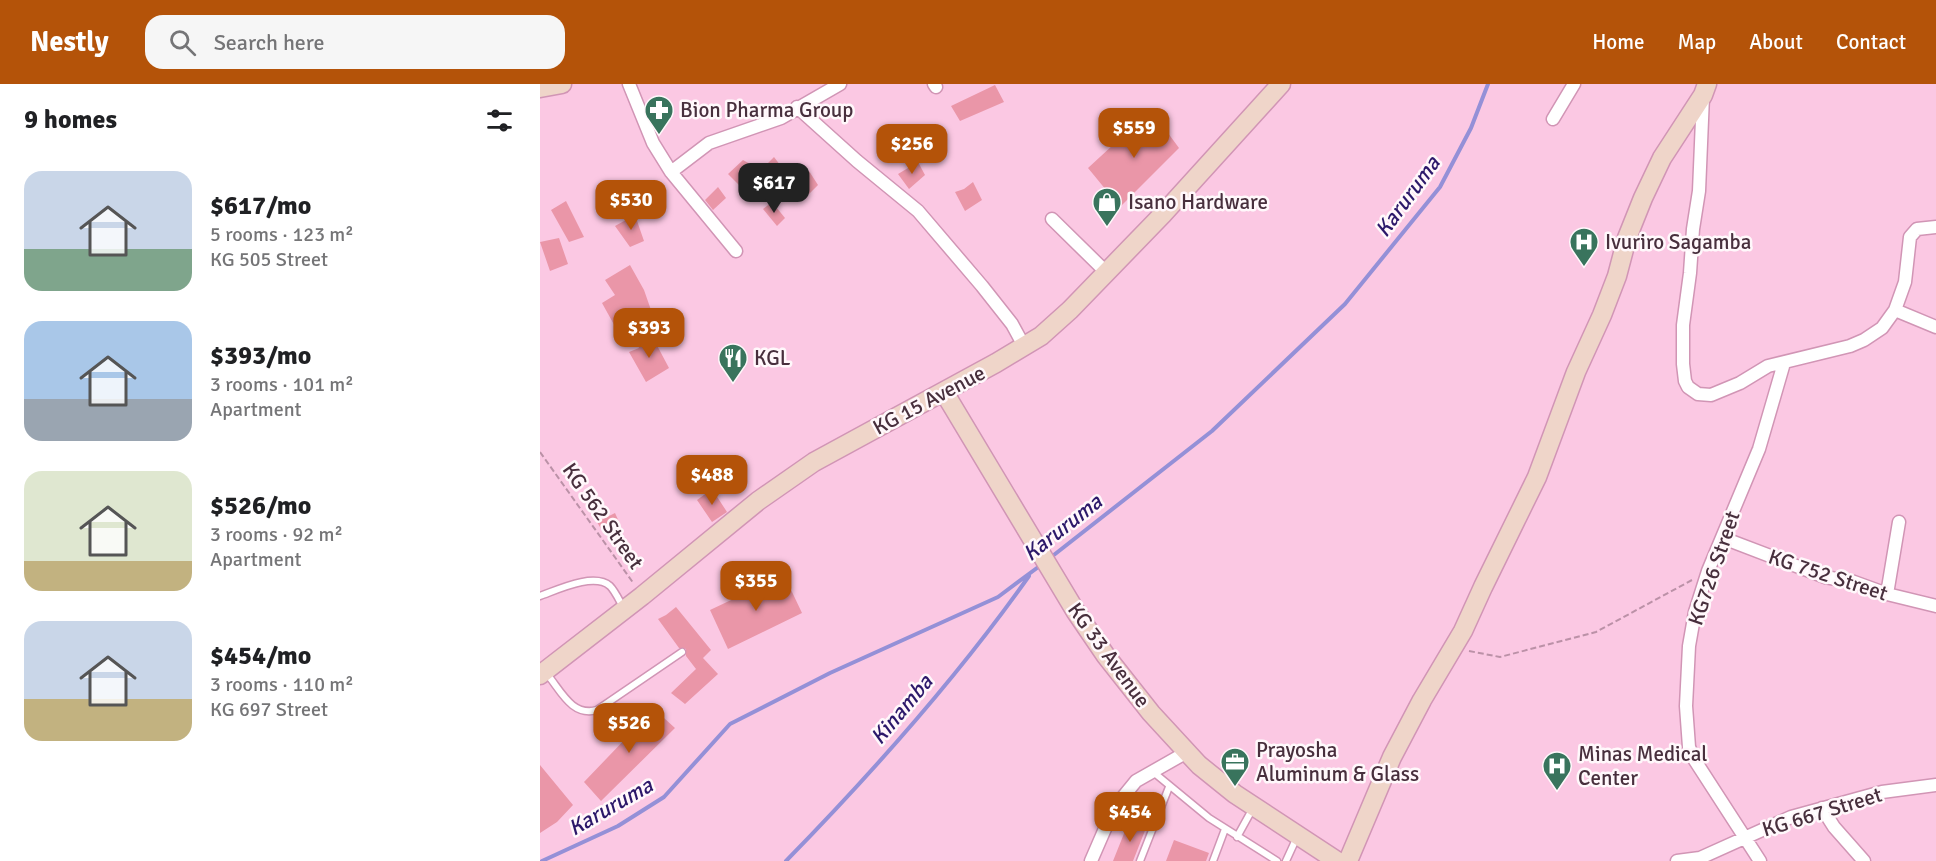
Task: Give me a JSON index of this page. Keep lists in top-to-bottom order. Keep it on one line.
{"streets":{"main road":["KG 15 Avenue","KG 33 Avenue"],"street":["KG726 Street","KG 752 Street","KG 667 Street"],"path":["KG 562 Street"]},"crossings":[["KG 15 Avenue","KG 562 Street"],["KG 15 Avenue","KG 33 Avenue"],["KG726 Street","KG 752 Street"],["KG726 Street","KG 667 Street"]],"water":["Karuruma","Kinamba"],"places":{"pharmacy":["Bion Pharma Group"],"shop":["Isano Hardware"],"hospital":["Ivuriro Sagamba","Minas Medical Center"],"restaurant":["KGL"],"office":["Prayosha Aluminum & Glass"]},"page":{"header":"Nestly","search":"Search here","nav":["Home","Map","About","Contact"],"heading":"9 homes","price":["$559","$256","$617","$530","$393","$488","$355","$526","$454"],"list":[{"name":"$617/mo","note":"5 rooms · 123 m² · KG 505 Street"},{"name":"$393/mo","note":"3 rooms · 101 m² · Apartment"},{"name":"$526/mo","note":"3 rooms · 92 m² · Apartment"},{"name":"$454/mo","note":"3 rooms · 110 m² · KG 697 Street"}]}}
